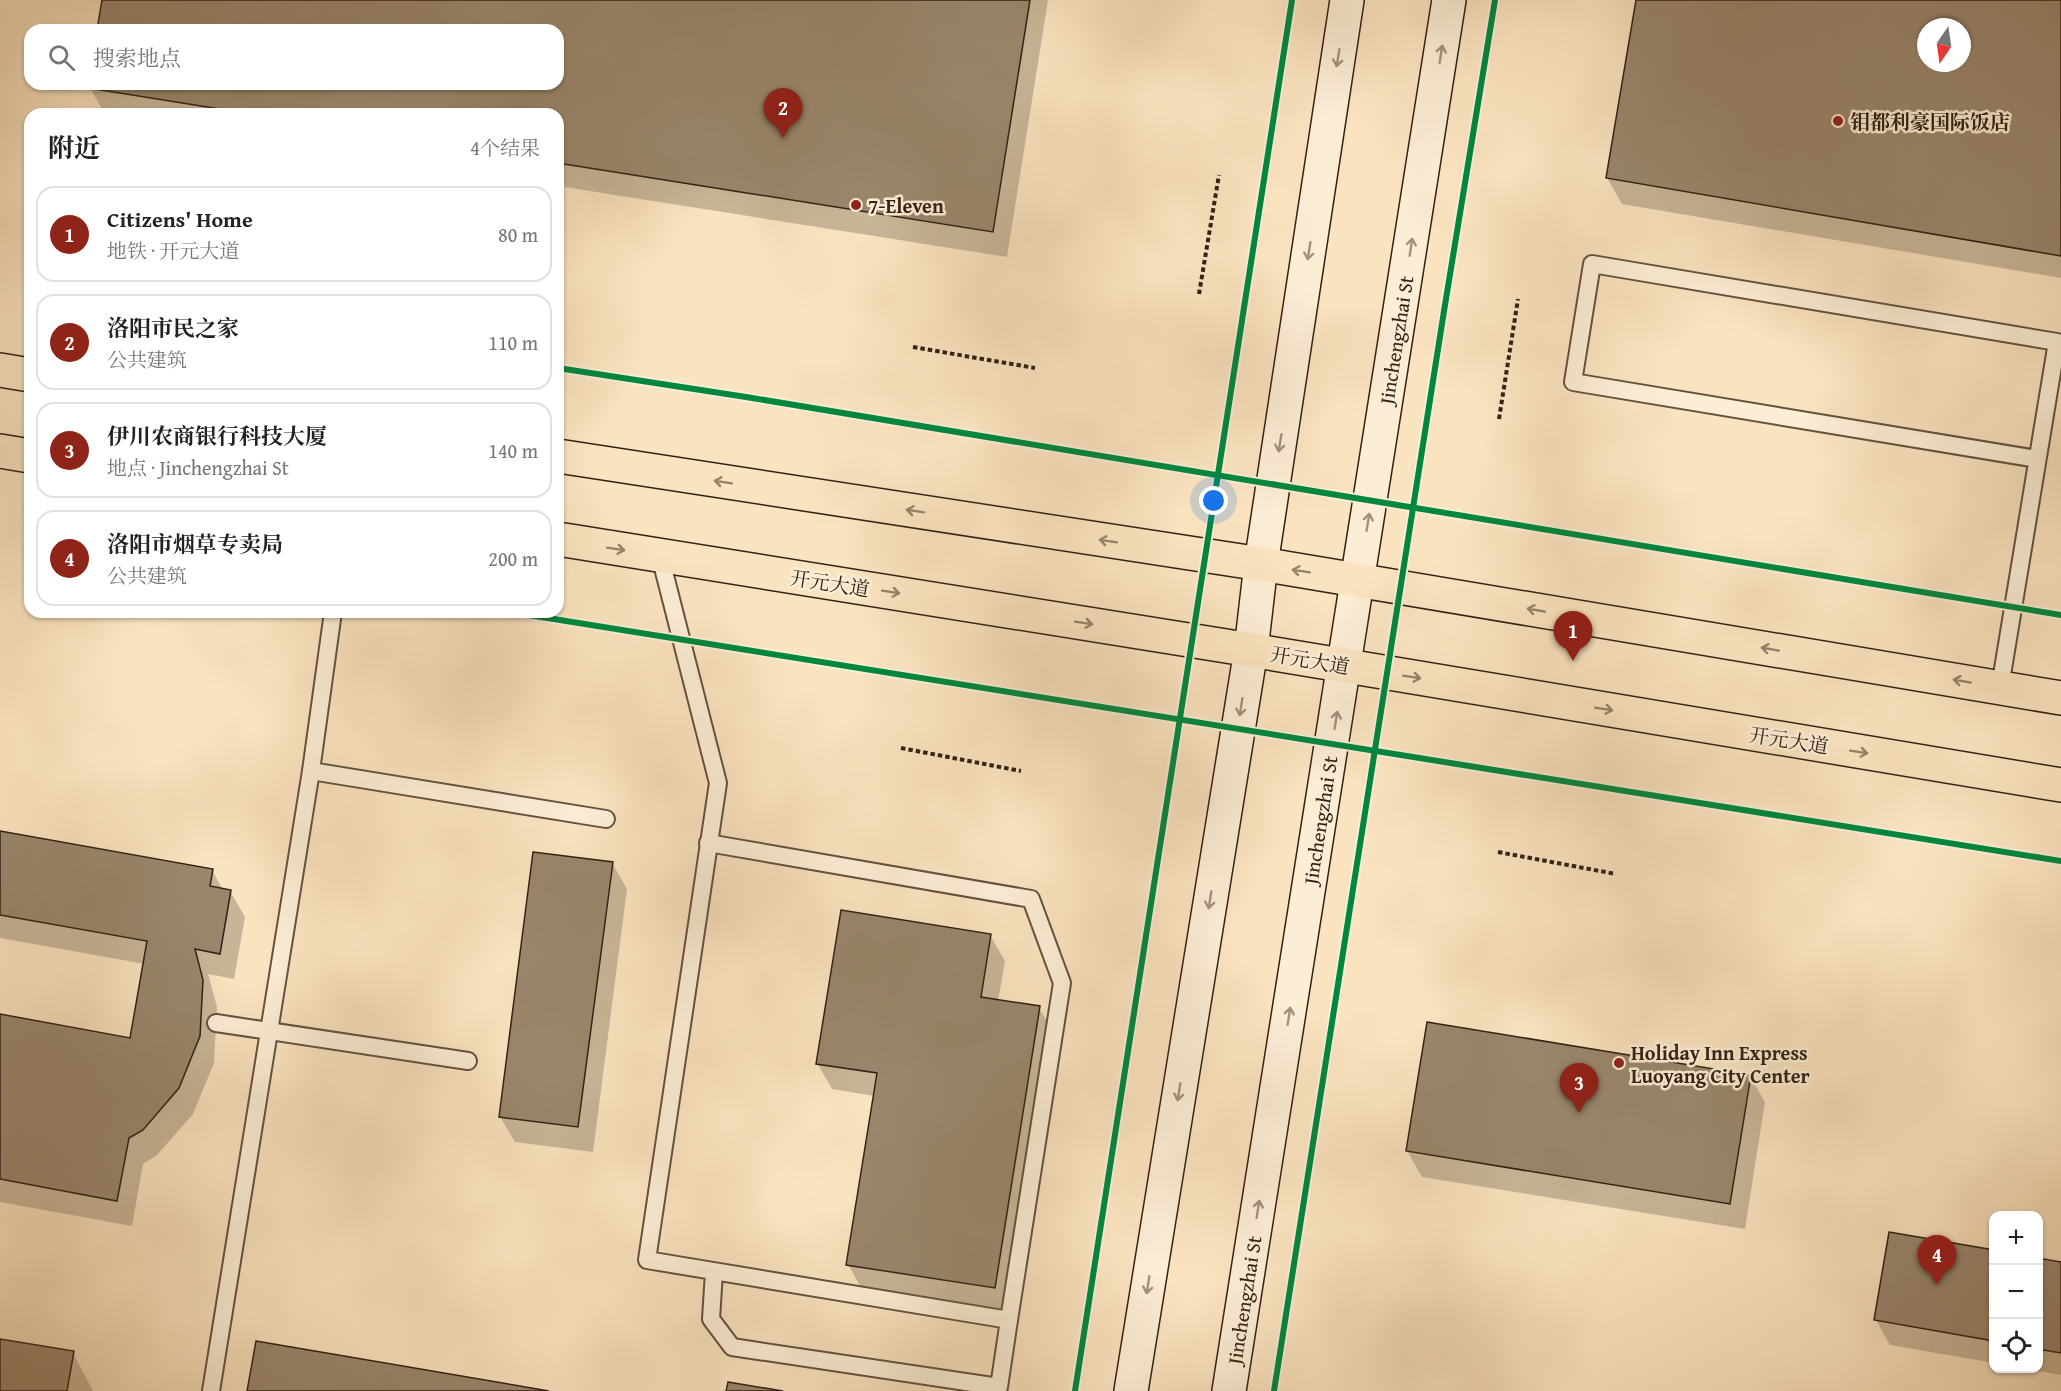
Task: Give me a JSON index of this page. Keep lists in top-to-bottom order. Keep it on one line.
{"streets":{"main road":["Jinchengzhai St","开元大道"]},"crossings":[["Jinchengzhai St","开元大道"]],"places":["钼都利豪国际饭店","7-Eleven","Holiday Inn Express Luoyang City Center"],"north":"bottom","page":{"search":"搜索地点","pins":["2","1","3","4"],"heading":["附近","4个结果"],"list":[{"mark":"1","name":"Citizens' Home","note":"地铁 · 开元大道","value":"80 m"},{"mark":"2","name":"洛阳市民之家","note":"公共建筑","value":"110 m"},{"mark":"3","name":"伊川农商银行科技大厦","note":"地点 · Jinchengzhai St","value":"140 m"},{"mark":"4","name":"洛阳市烟草专卖局","note":"公共建筑","value":"200 m"}],"map_buttons":["+","−"]}}
